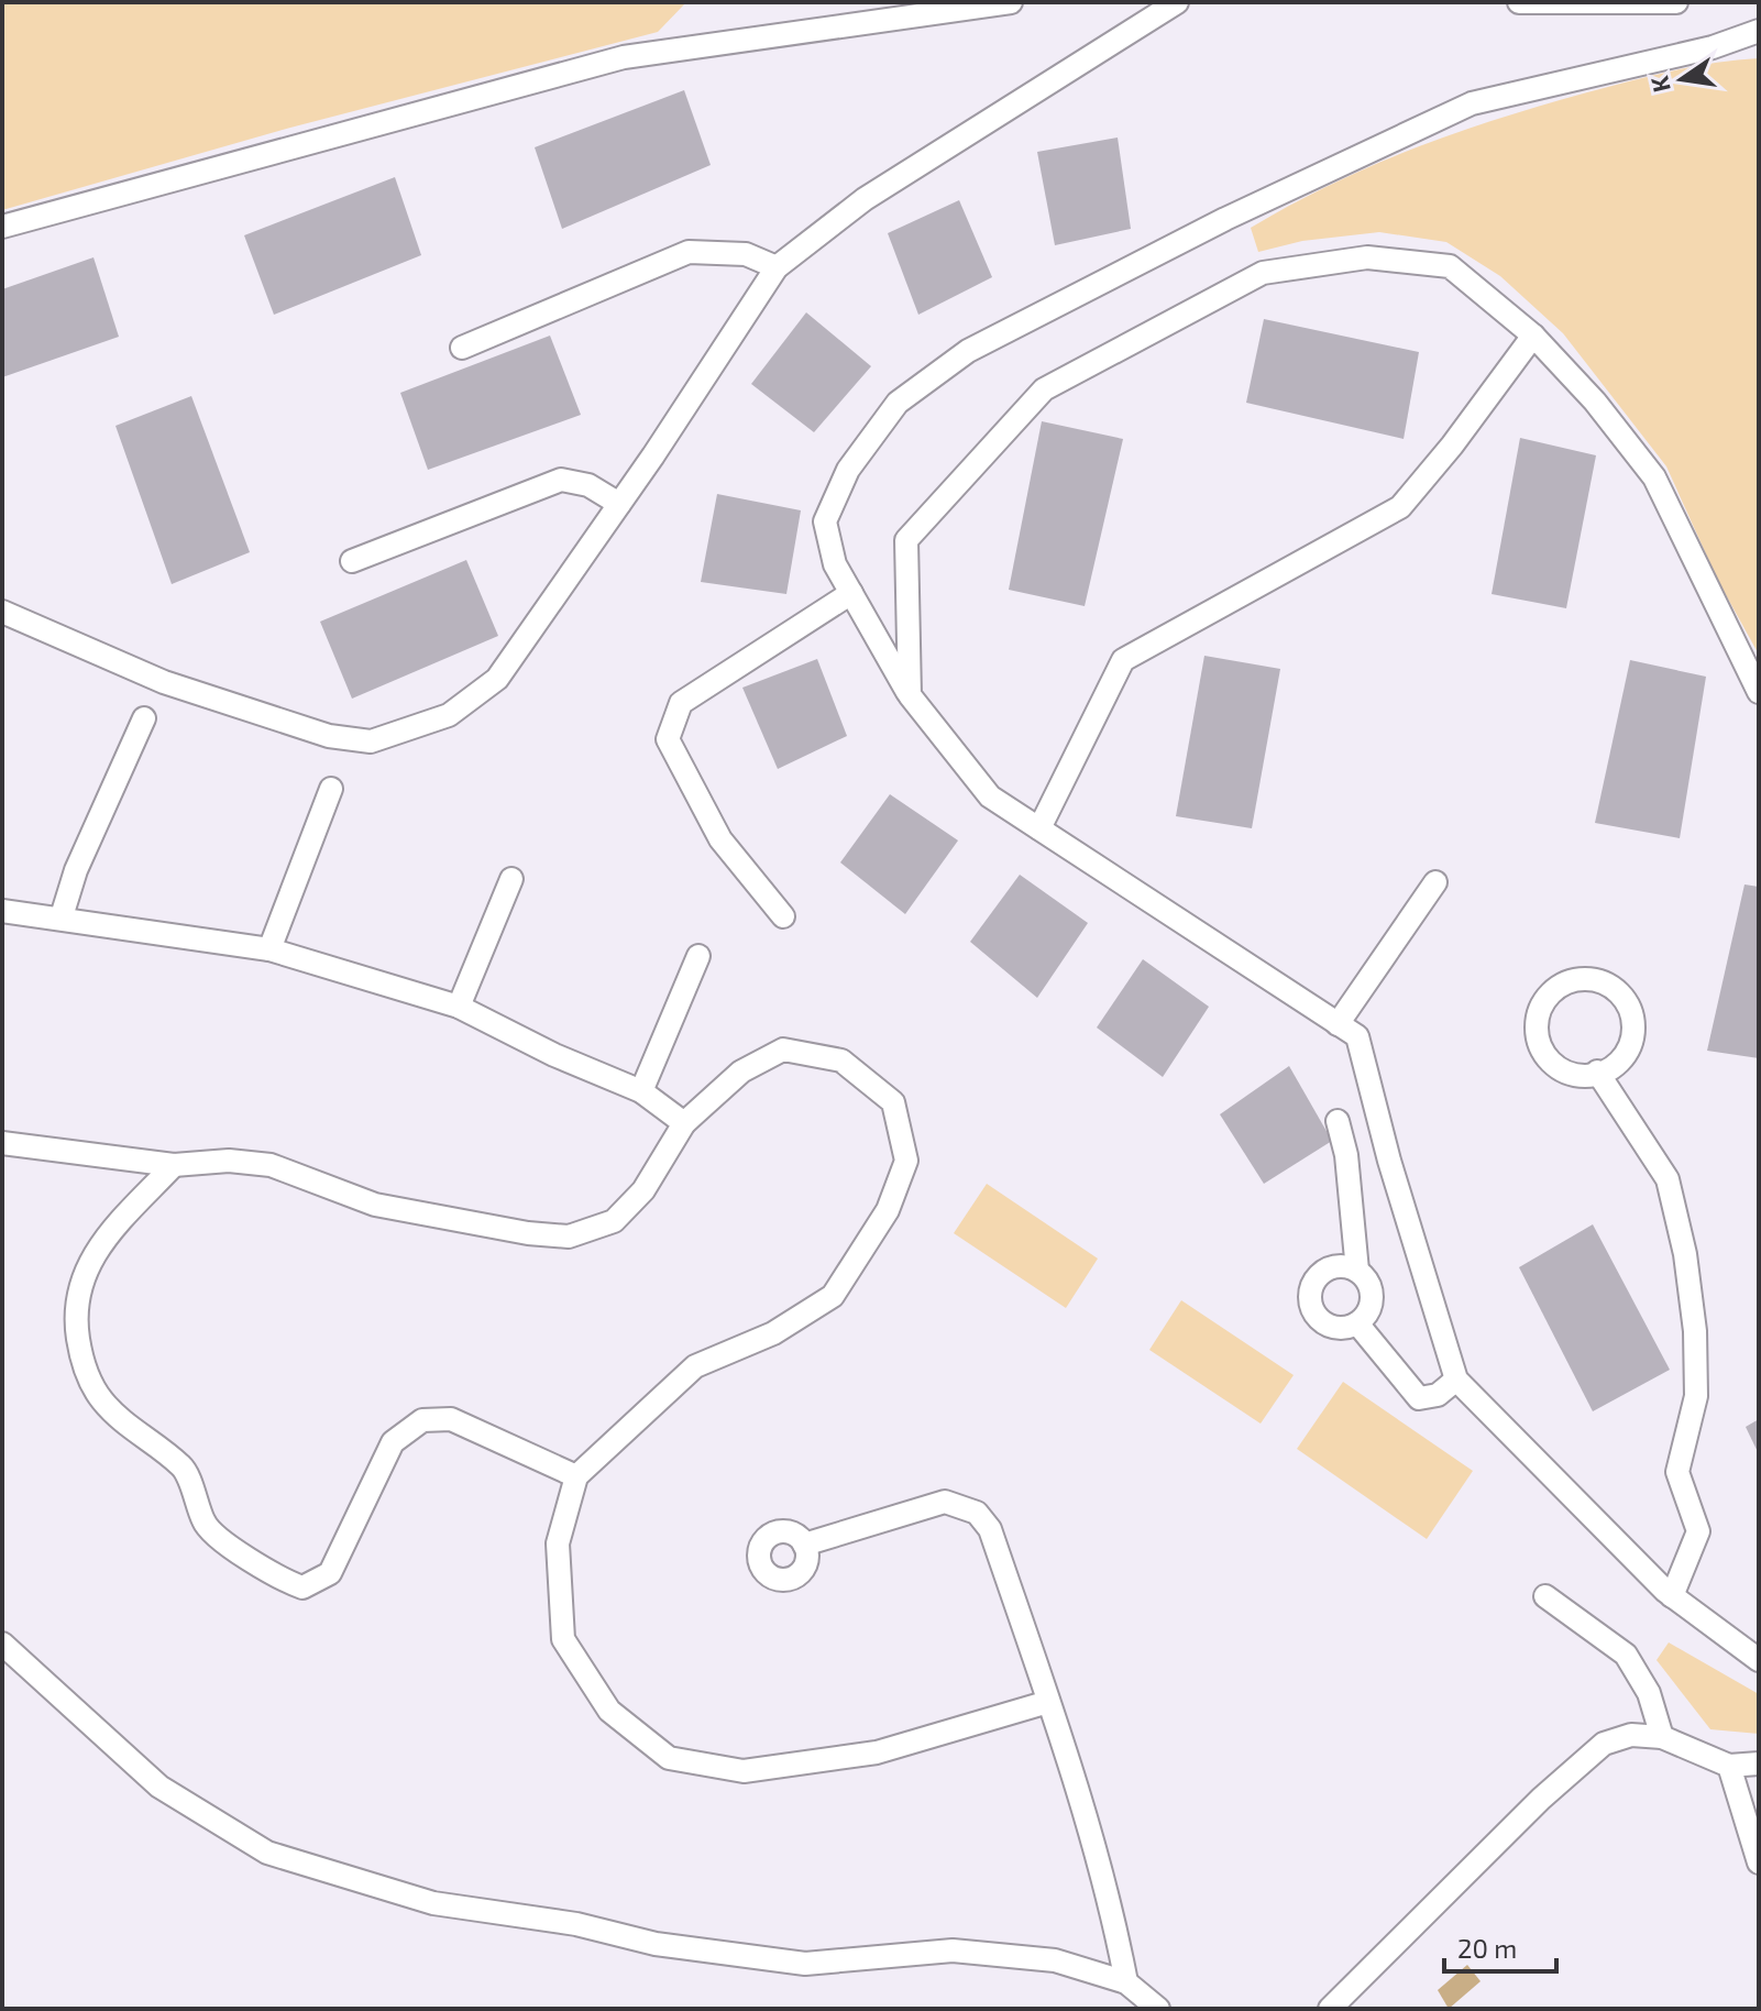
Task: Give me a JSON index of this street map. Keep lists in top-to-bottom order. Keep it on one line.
{"scale_bar":"20 m","north":"left"}
